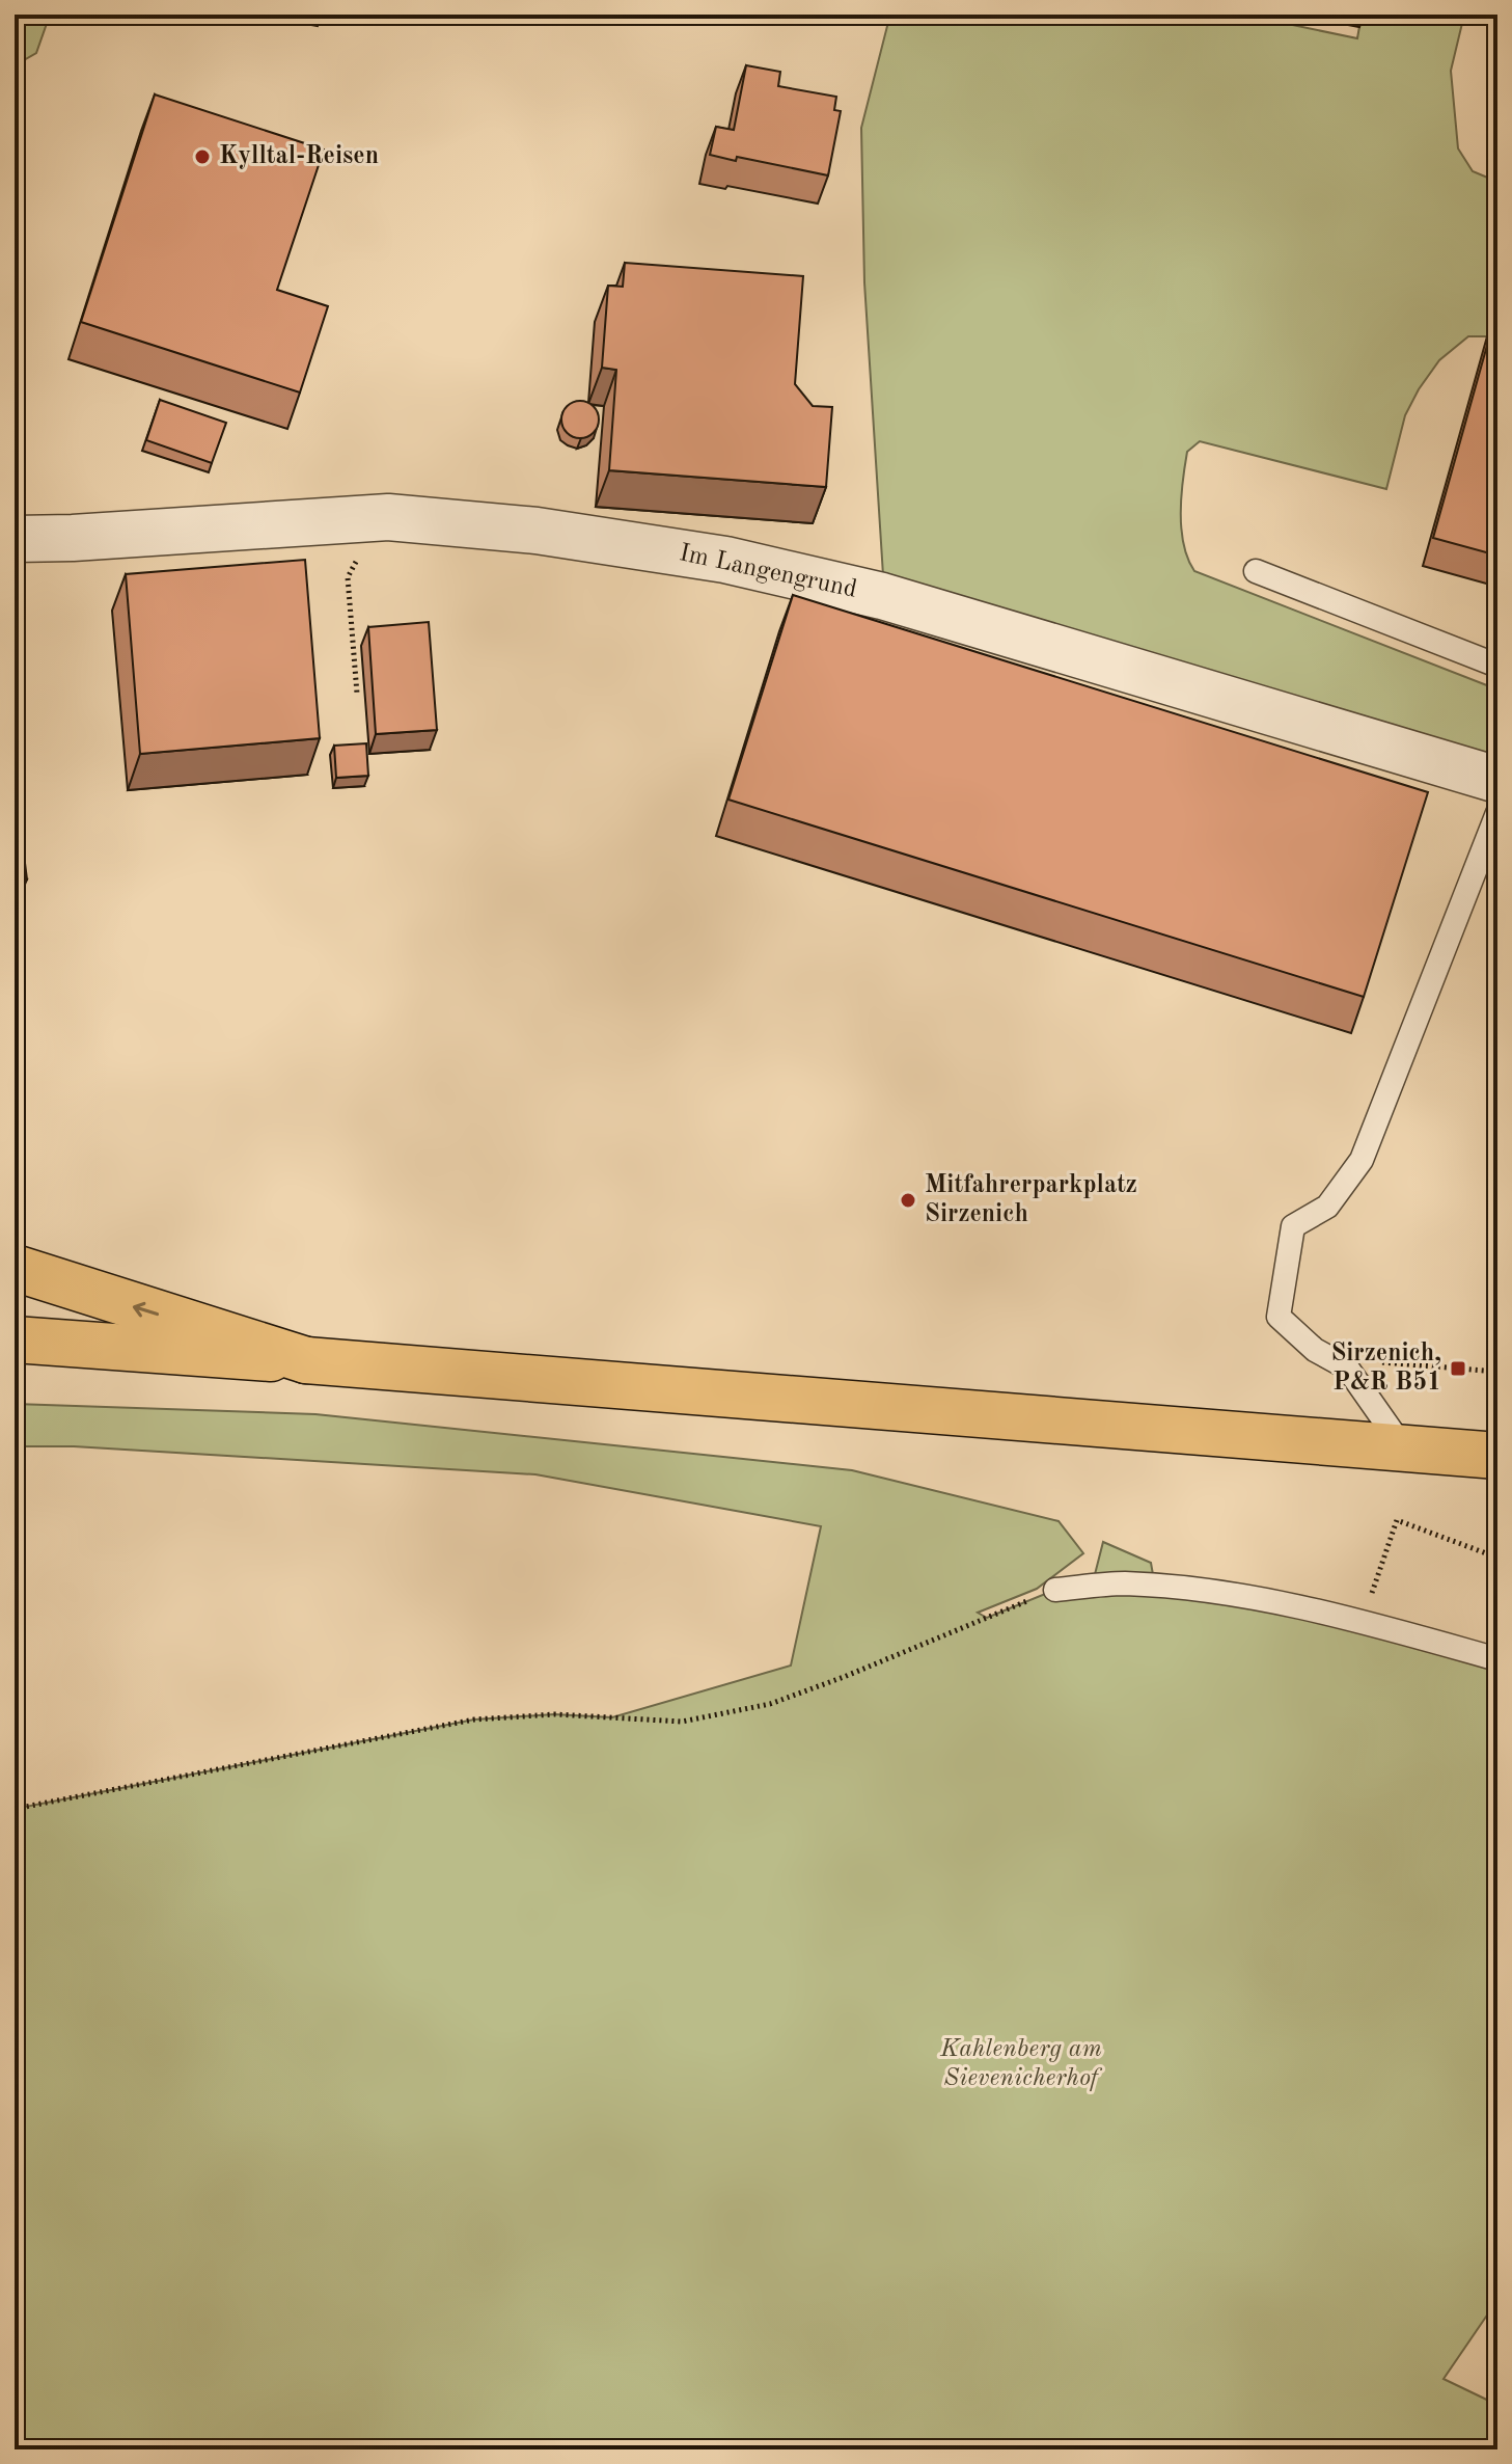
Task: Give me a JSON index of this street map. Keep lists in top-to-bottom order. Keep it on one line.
{"streets":{"street":["Im Langengrund"]},"parks":["Kahlenberg am Sievenicherhof"],"places":{"other":["Kylltal-Reisen","Mitfahrerparkplatz Sirzenich"],"transit":["Sirzenich, P&R B51"]}}
